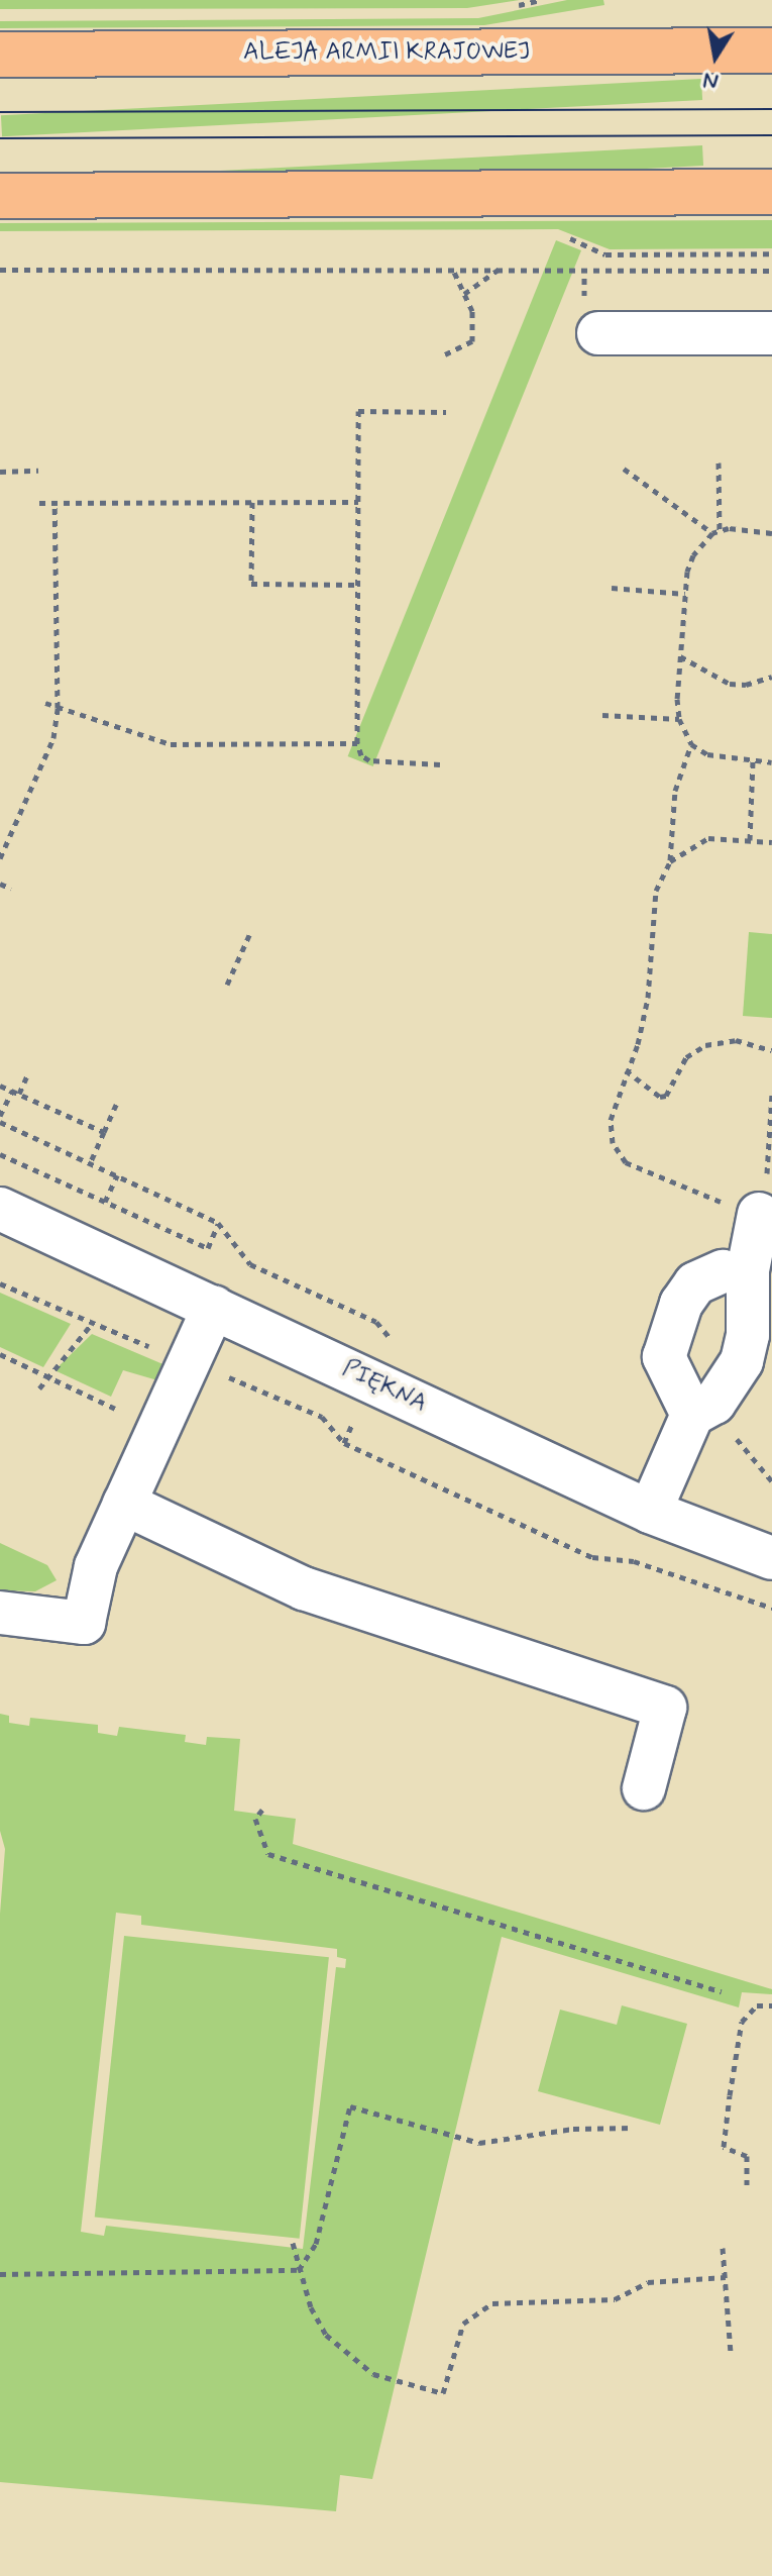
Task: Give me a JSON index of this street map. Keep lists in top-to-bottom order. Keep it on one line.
{"streets":{"main road":["ALEJA ARMII KRAJOWEJ"],"street":["PIĘKNA"]},"north":"bottom"}
